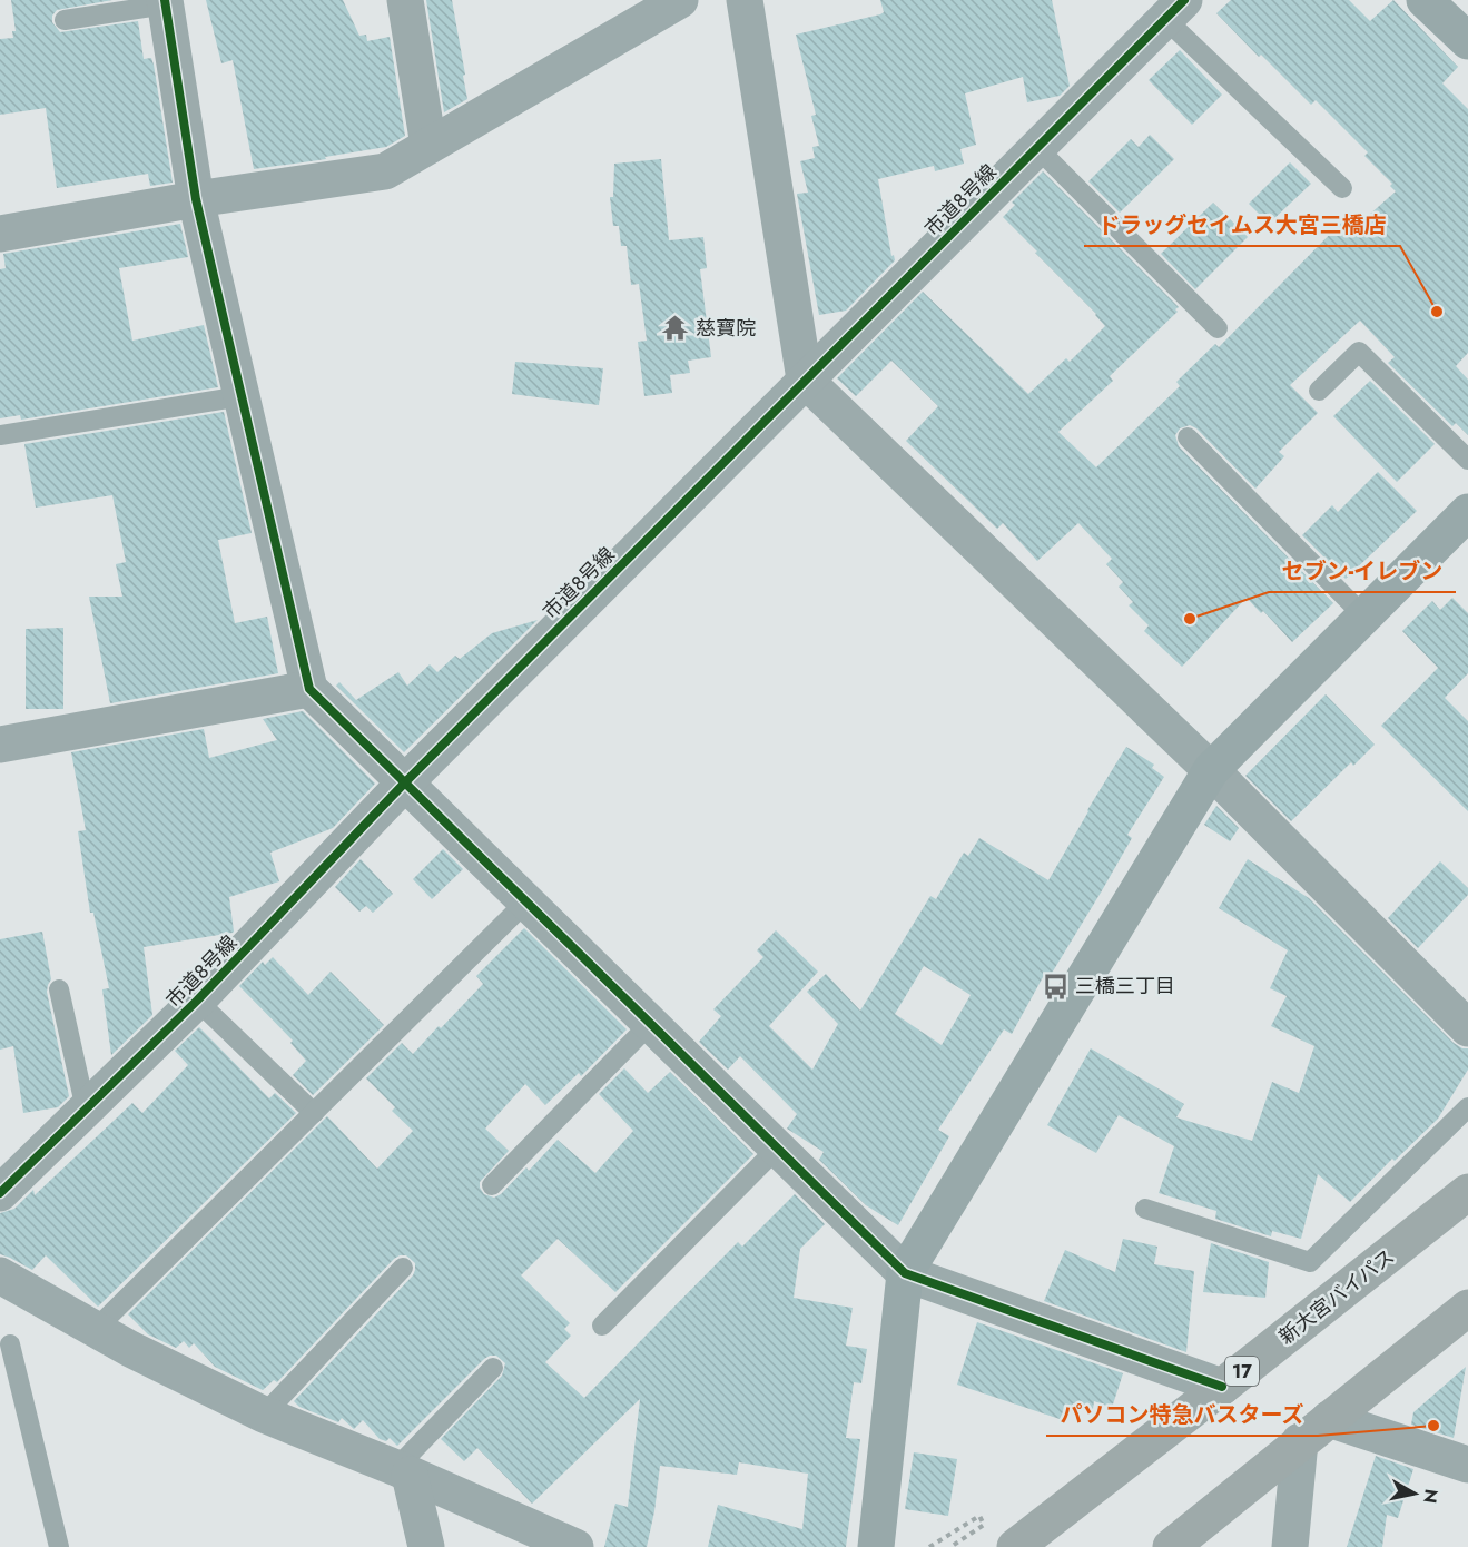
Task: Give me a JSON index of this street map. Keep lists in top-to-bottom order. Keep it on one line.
{"streets":{"highway":["新大宮バイパス","17"],"street":["市道8号線"]},"places":{"other":["ドラッグセイムス大宮三橋店","セブン-イレブン","パソコン特急バスターズ"],"temple":["慈寶院"],"bus stop":["三橋三丁目"]},"north":"right"}
